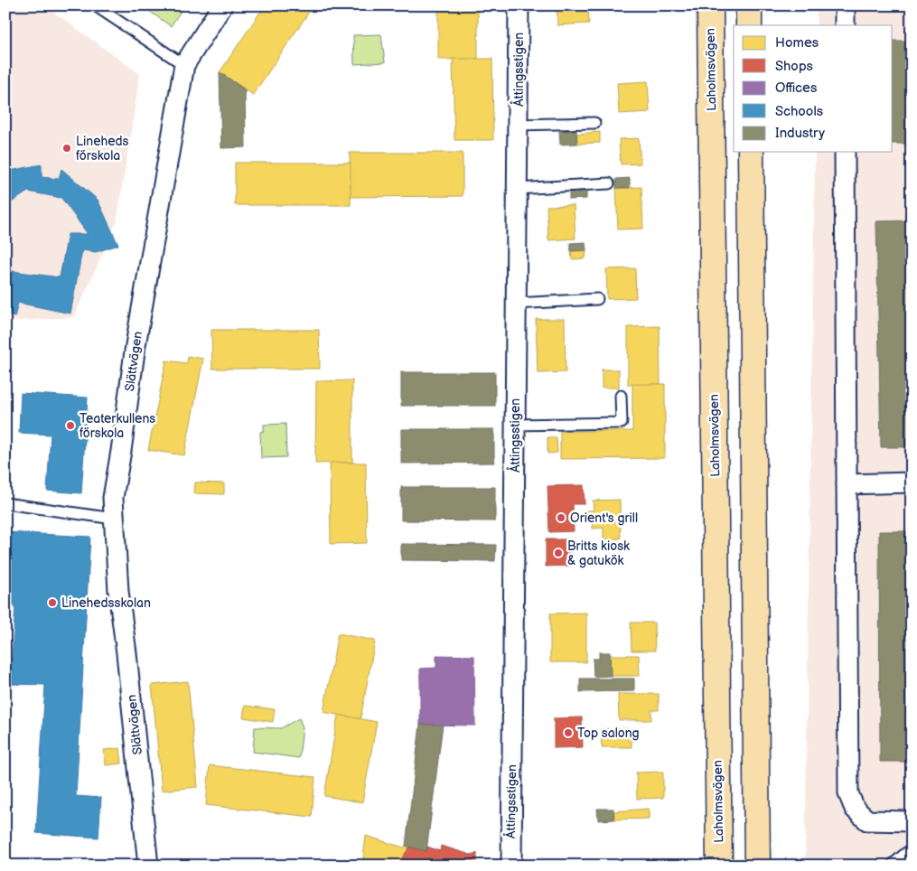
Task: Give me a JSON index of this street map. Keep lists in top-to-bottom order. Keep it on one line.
{"streets":{"highway":["Laholmsvägen"],"street":["Åttingsstigen","Slättvägen"]},"places":["Lineheds förskola","Teaterkullens förskola","Orient's grill","Britts kiosk & gatukök","Linehedsskolan","Top salong"],"legend":["Homes","Shops","Offices","Schools","Industry"]}
